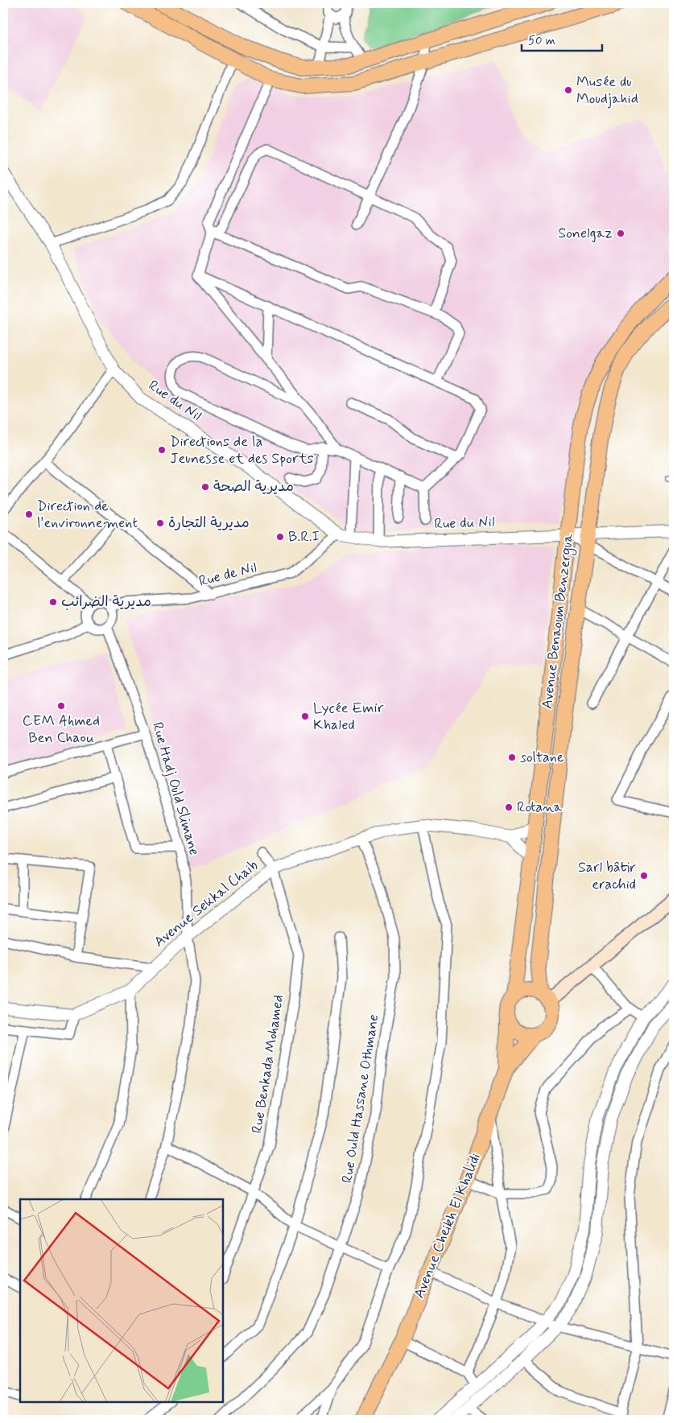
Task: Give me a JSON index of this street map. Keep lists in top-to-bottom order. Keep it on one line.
{"streets":{"main road":["Avenue Benaoum Benzergua","Avenue Cheikh El Khalidi"],"street":["Rue du Nil","Rue de Nil","Rue Hadj Ould Slimane","Avenue Sekkal Chaib","Rue Benkada Mohamed","Rue Ould Hassane Othmane"]},"crossings":[["Rue du Nil","Rue de Nil"],["Rue du Nil","Avenue Benaoum Benzergua"],["Rue de Nil","Rue Hadj Ould Slimane"],["Avenue Benaoum Benzergua","Avenue Cheikh El Khalidi"],["Rue Hadj Ould Slimane","Avenue Sekkal Chaib"],["Avenue Sekkal Chaib","Rue Benkada Mohamed"],["Avenue Sekkal Chaib","Rue Ould Hassane Othmane"]],"places":["Musée du Moudjahid","Sonelgaz","Directions de la Jeunesse et des Sports","مديرية الصحة","Direction de l'environnement","مديرية التجارة","B.R.I","مديرية الضرائب","CEM Ahmed Ben Chaou","Lycée Emir Khaled","soltane","Rotana","Sarl bâtir erachid"],"scale_bar":"50 m"}
